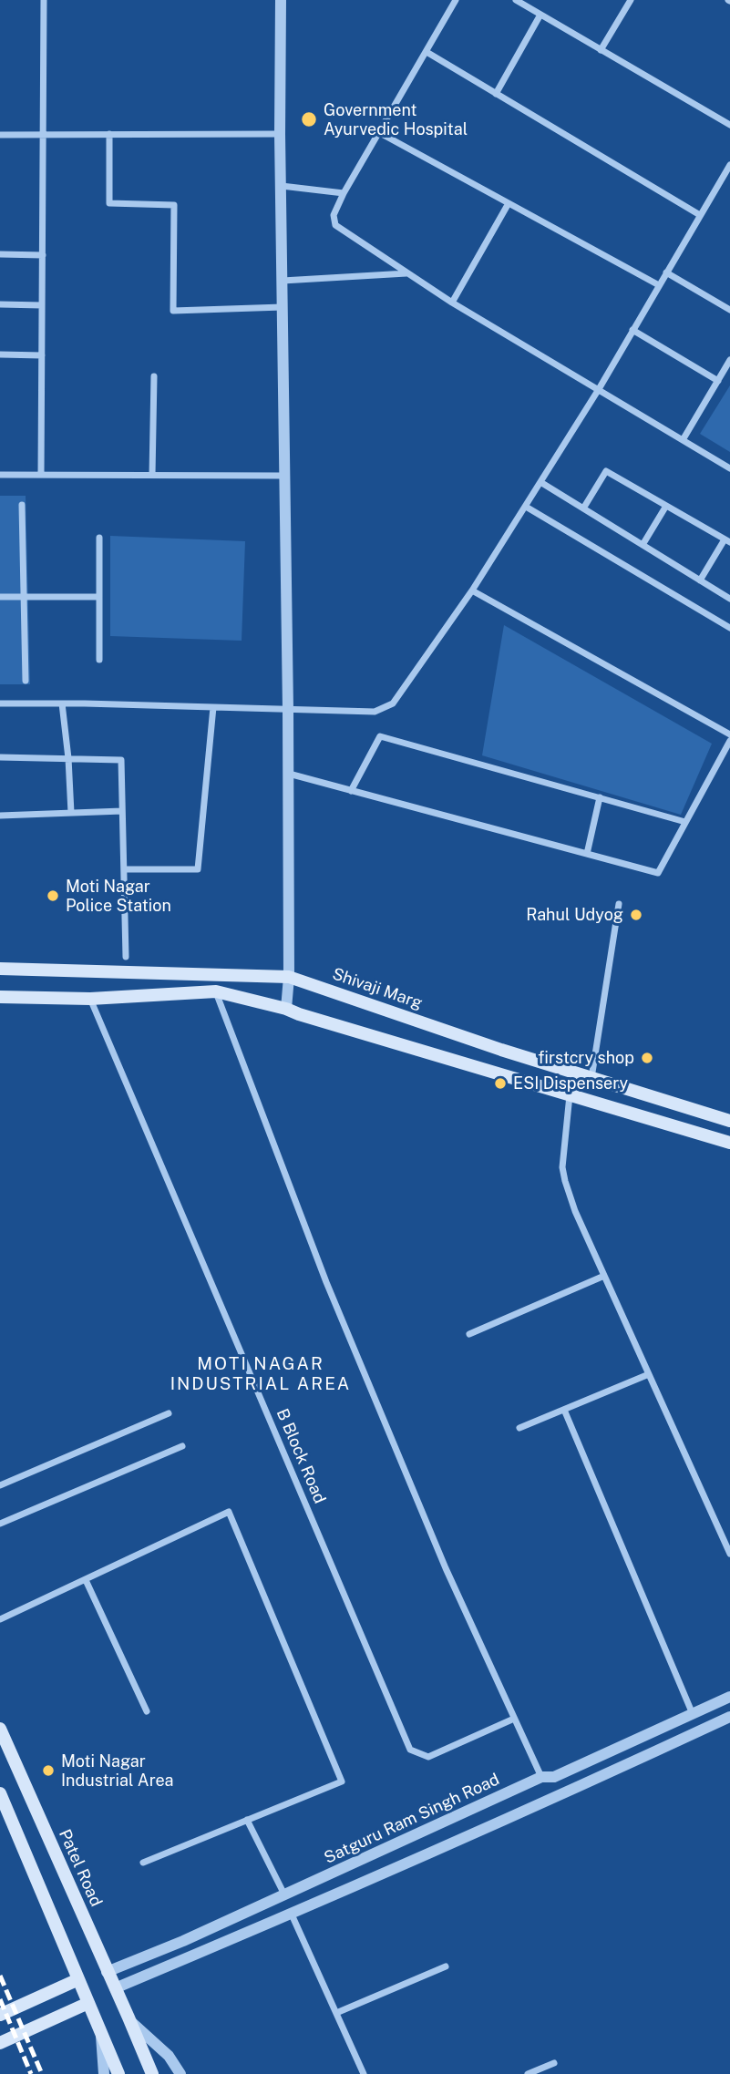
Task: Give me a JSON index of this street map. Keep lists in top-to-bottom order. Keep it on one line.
{"streets":{"main road":["Shivaji Marg","Patel Road"],"street":["B Block Road","Satguru Ram Singh Road"]},"crossings":[["Satguru Ram Singh Road","Patel Road"]],"districts":["MOTI NAGAR INDUSTRIAL AREA"],"places":["Government Ayurvedic Hospital","Moti Nagar Police Station","Rahul Udyog","firstcry shop","ESI Dispensery","Moti Nagar Industrial Area"]}
